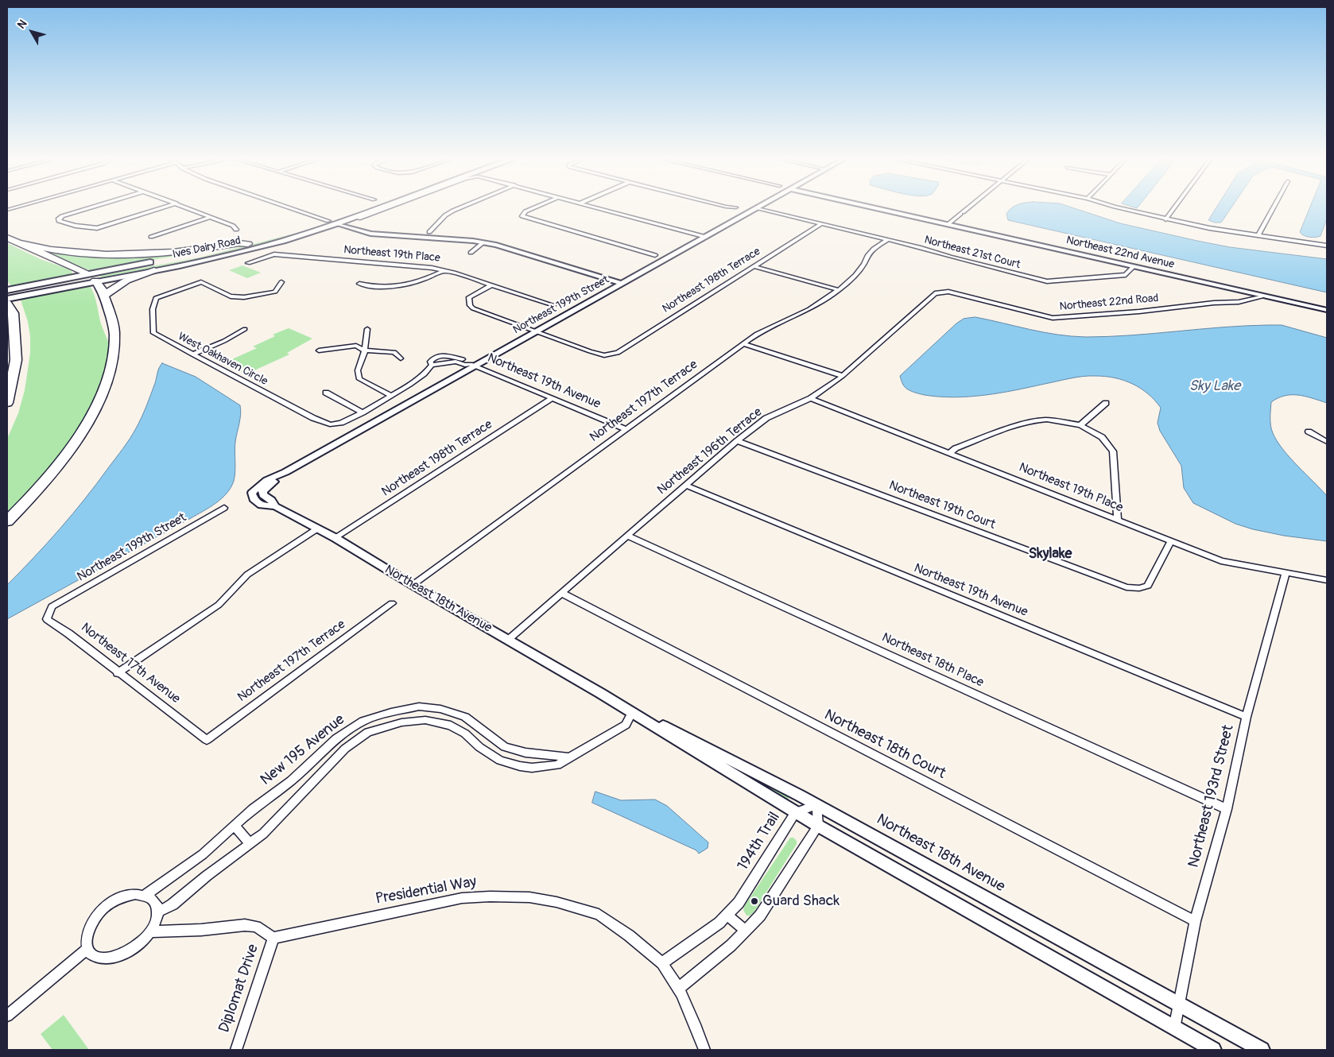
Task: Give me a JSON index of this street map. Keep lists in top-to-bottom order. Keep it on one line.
{"streets":{"main road":["Ives Dairy Road"],"street":["Northeast 21st Court","Northeast 22nd Avenue","Northeast 19th Place","Northeast 198th Terrace","Northeast 22nd Road","Northeast 199th Street","West Oakhaven Circle","Northeast 19th Avenue","Northeast 197th Terrace","Northeast 196th Terrace","Northeast 19th Court","Northeast 18th Avenue","Northeast 18th Place","Northeast 17th Avenue","Northeast 18th Court","New 195 Avenue","Northeast 193rd Street","194th Trail","Presidential Way","Diplomat Drive"]},"crossings":[["Northeast 21st Court","Northeast 22nd Avenue"],["Northeast 21st Court","Northeast 198th Terrace"],["Northeast 21st Court","Northeast 199th Street"],["Northeast 21st Court","Northeast 197th Terrace"],["Northeast 22nd Avenue","Northeast 22nd Road"],["Northeast 19th Place","Northeast 196th Terrace"],["Northeast 19th Place","Northeast 19th Court"],["Northeast 19th Place","Northeast 193rd Street"],["Northeast 198th Terrace","Northeast 199th Street"],["Northeast 198th Terrace","Northeast 19th Avenue"],["Northeast 198th Terrace","Northeast 18th Avenue"],["Northeast 22nd Road","Northeast 196th Terrace"],["Northeast 199th Street","West Oakhaven Circle"],["Northeast 199th Street","Northeast 19th Avenue"],["Northeast 199th Street","Northeast 18th Avenue"],["Northeast 199th Street","Northeast 17th Avenue"],["West Oakhaven Circle","Northeast 19th Avenue"],["Northeast 19th Avenue","Northeast 197th Terrace"],["Northeast 19th Avenue","Northeast 196th Terrace"],["Northeast 19th Avenue","Northeast 193rd Street"],["Northeast 197th Terrace","Northeast 18th Avenue"],["Northeast 197th Terrace","Northeast 17th Avenue"],["Northeast 196th Terrace","Northeast 19th Court"],["Northeast 196th Terrace","Northeast 18th Avenue"],["Northeast 196th Terrace","Northeast 18th Place"],["Northeast 196th Terrace","Northeast 18th Court"],["Northeast 18th Avenue","New 195 Avenue"],["Northeast 18th Avenue","Northeast 193rd Street"],["Northeast 18th Avenue","194th Trail"],["Northeast 18th Place","Northeast 193rd Street"],["Northeast 18th Court","Northeast 193rd Street"],["194th Trail","Presidential Way"],["Presidential Way","Diplomat Drive"]],"districts":["Skylake"],"water":["Sky Lake"],"places":["Guard Shack"],"north":"top left"}
